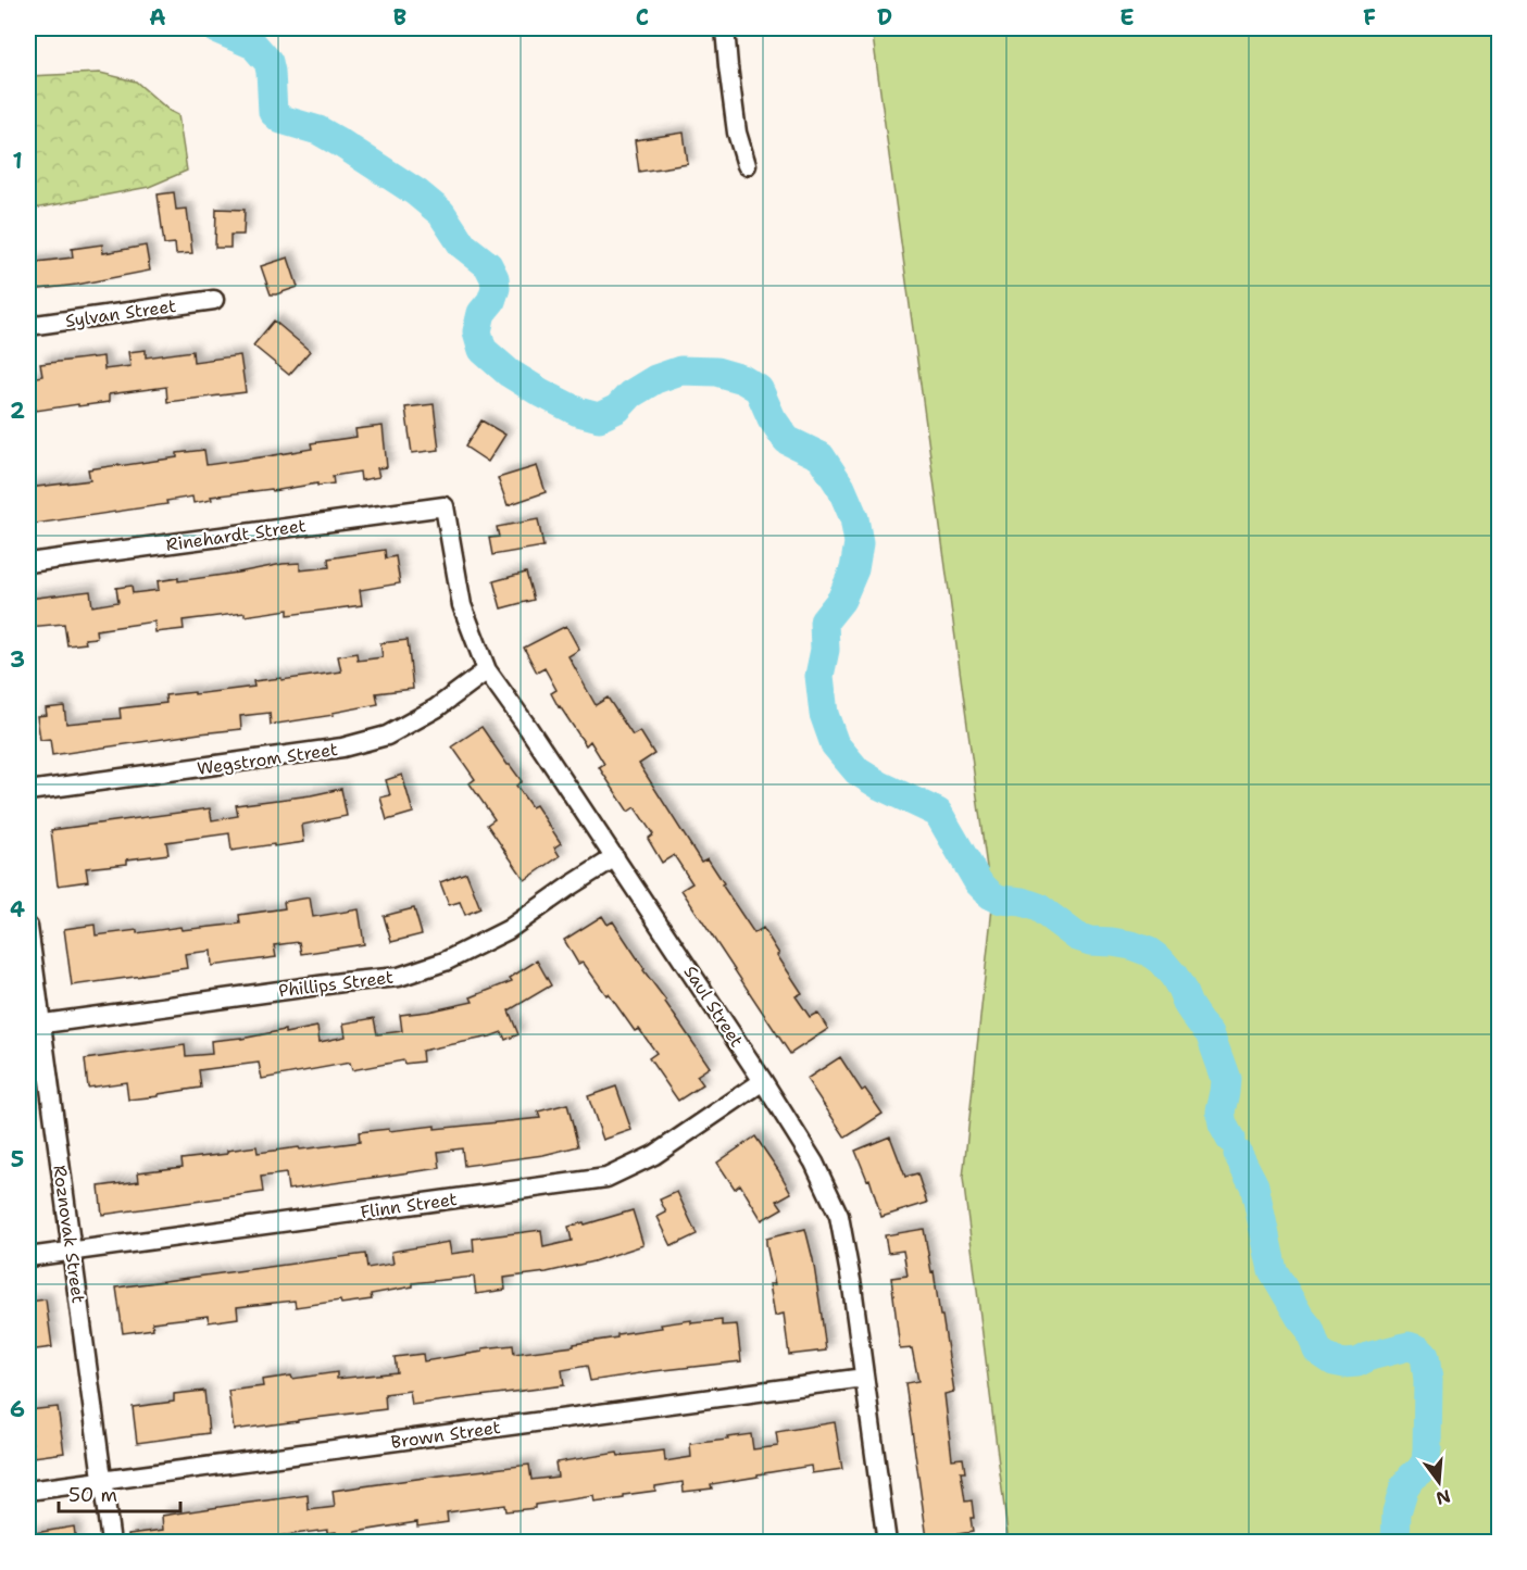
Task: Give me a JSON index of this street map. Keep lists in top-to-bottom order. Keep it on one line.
{"streets":{"street":["Sylvan Street","Rinehardt Street","Wegstrom Street","Phillips Street","Saul Street","Flinn Street","Roznovak Street","Brown Street"]},"crossings":[["Rinehardt Street","Saul Street"],["Wegstrom Street","Saul Street"],["Phillips Street","Saul Street"],["Phillips Street","Roznovak Street"],["Saul Street","Flinn Street"],["Saul Street","Brown Street"],["Flinn Street","Roznovak Street"],["Roznovak Street","Brown Street"]],"scale_bar":"50 m","north":"bottom","grid":{"columns":["A","B","C","D","E","F"],"rows":["1","2","3","4","5","6"]}}
